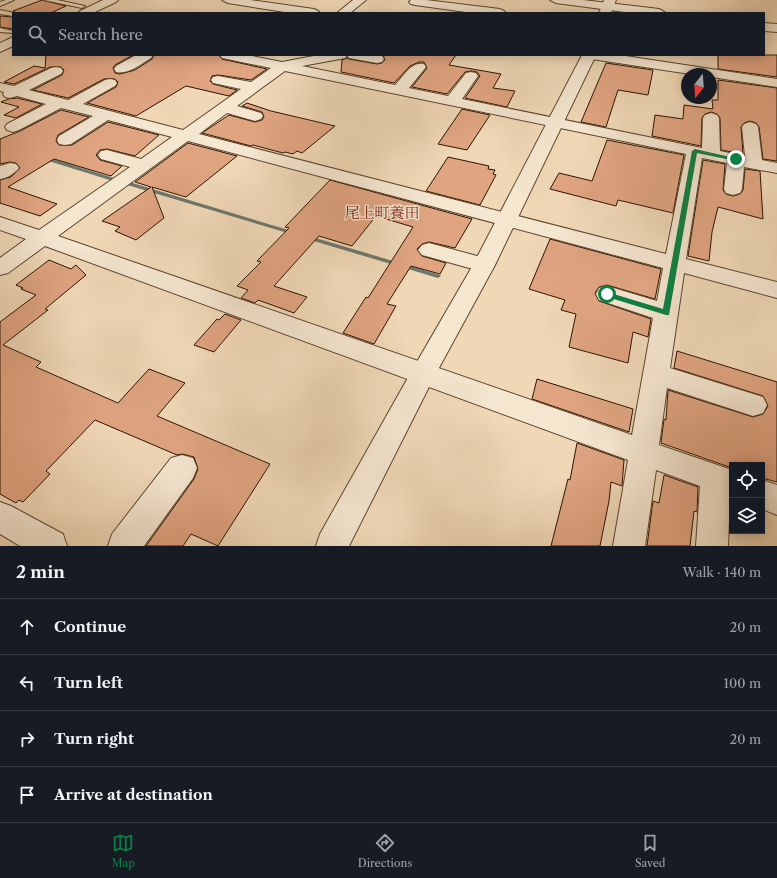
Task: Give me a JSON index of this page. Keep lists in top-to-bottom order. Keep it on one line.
{"districts":["尾上町養田"],"north":"bottom","page":{"search":"Search here","heading":["2 min","Walk · 140 m"],"list":[["Continue","20 m"],["Turn left","100 m"],["Turn right","20 m"],"Arrive at destination"],"nav":["Map","Directions","Saved"]}}
